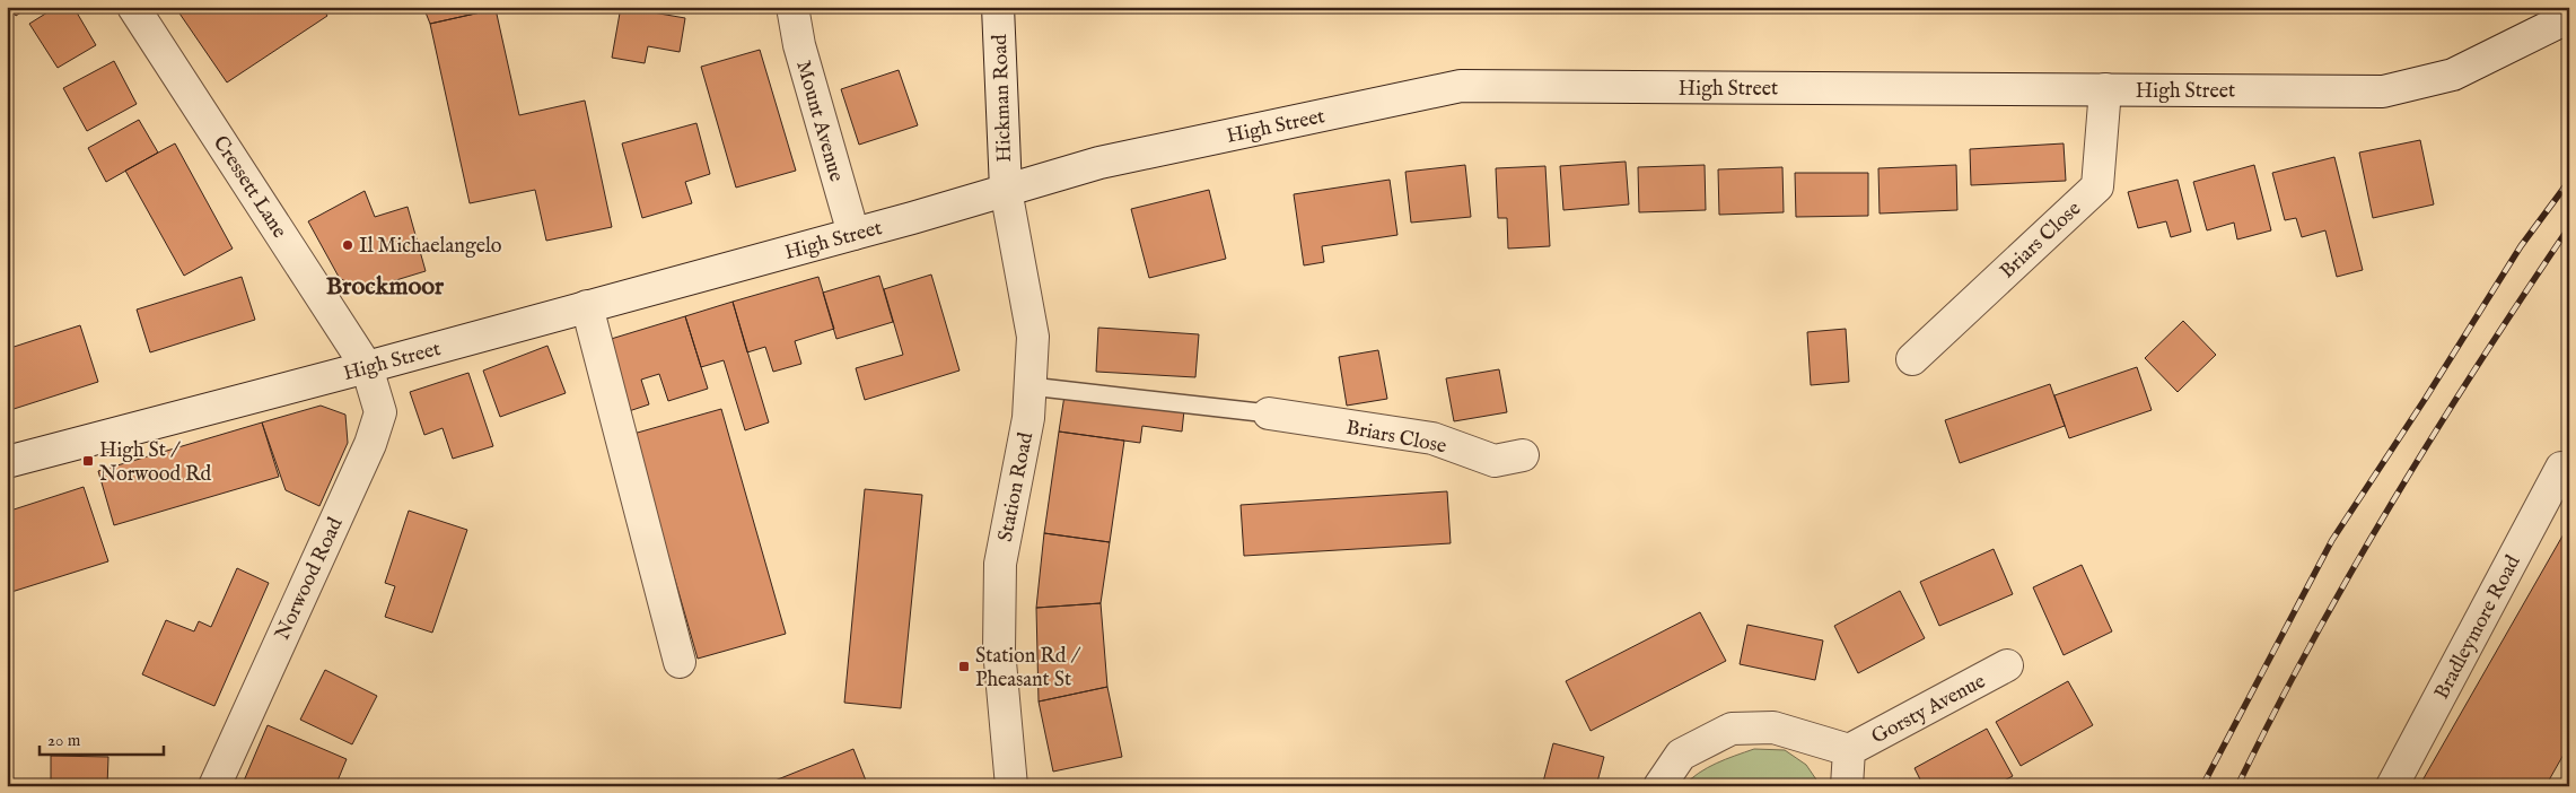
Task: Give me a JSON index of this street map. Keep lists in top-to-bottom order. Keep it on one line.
{"streets":{"street":["High Street","Hickman Road","Mount Avenue","Cressett Lane","Briars Close","Station Road","Norwood Road","Bradleymore Road","Gorsty Avenue"]},"crossings":[["High Street","Hickman Road"],["High Street","Mount Avenue"],["High Street","Cressett Lane"],["High Street","Briars Close"],["High Street","Station Road"],["High Street","Norwood Road"],["Hickman Road","Station Road"],["Cressett Lane","Norwood Road"]],"districts":["Brockmoor"],"places":{"other":["Il Michaelangelo"],"transit":["High St / Norwood Rd","Station Rd / Pheasant St"]},"scale_bar":"20 m"}
